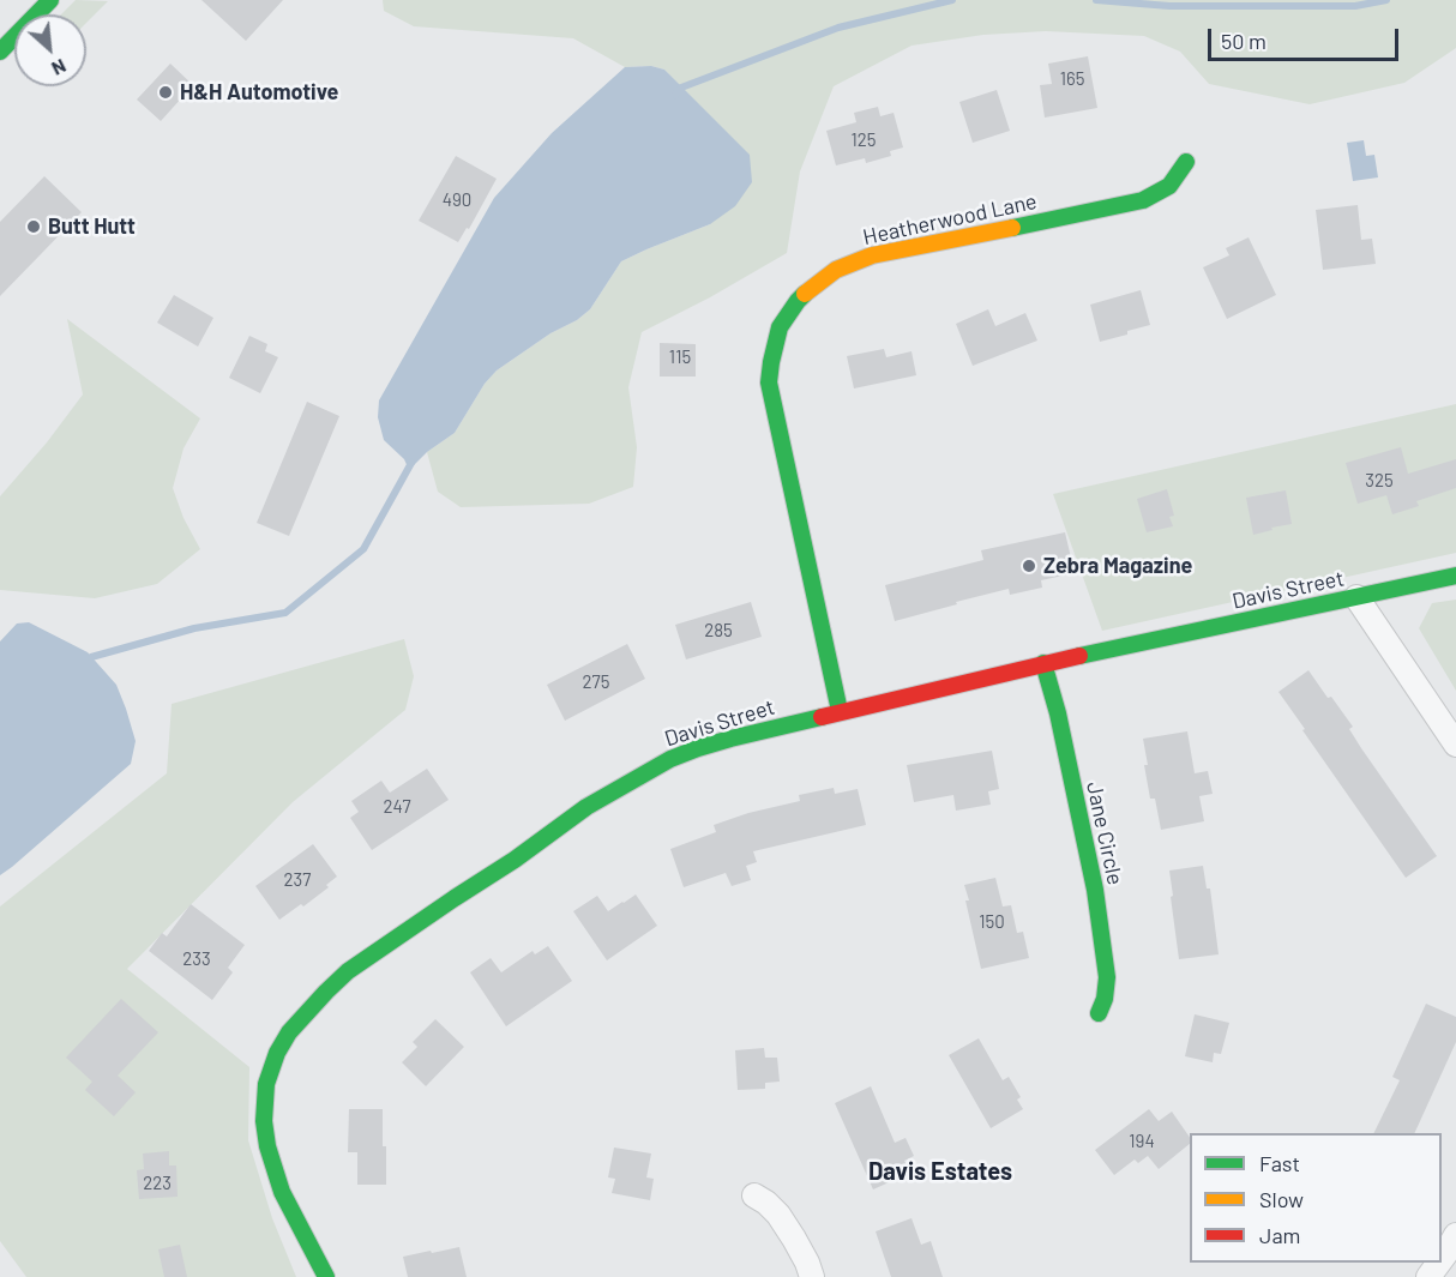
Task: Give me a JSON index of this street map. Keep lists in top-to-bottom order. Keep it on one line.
{"streets":{"street":["Heatherwood Lane","Davis Street","Jane Circle"]},"crossings":[["Heatherwood Lane","Davis Street"],["Davis Street","Jane Circle"]],"districts":["Davis Estates"],"places":["H&H Automotive","Butt Hutt","Zebra Magazine"],"house_numbers":["165","125","490","115","325","285","275","247","237","150","233","194","223"],"legend":["Fast","Slow","Jam"],"scale_bar":"50 m","north":"bottom right"}
